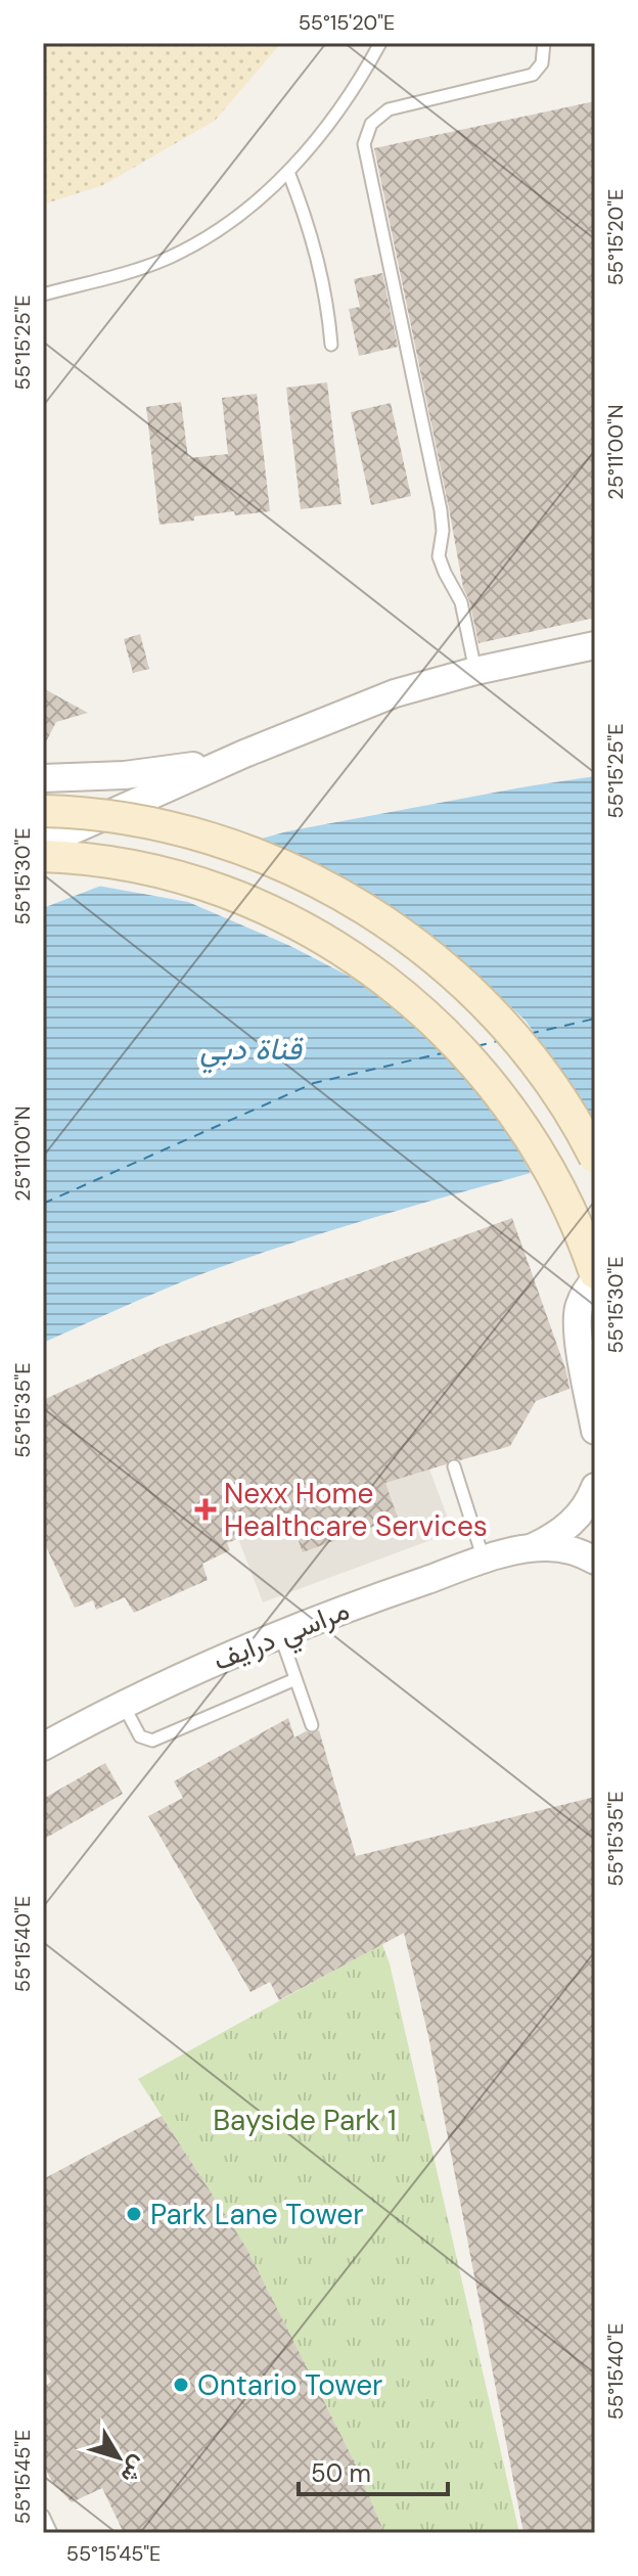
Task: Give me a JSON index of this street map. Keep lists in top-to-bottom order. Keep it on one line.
{"streets":{"street":["مراسي درايف"]},"water":["قناة دبي"],"parks":["Bayside Park 1"],"places":{"health":["Nexx Home Healthcare Services"],"other":["Park Lane Tower","Ontario Tower"]},"scale_bar":"50 m","north":"bottom right","coordinates":["55°15'20\"E","55°15'25\"E","25°11'00\"N","55°15'30\"E","55°15'35\"E","55°15'40\"E","55°15'45\"E"]}
